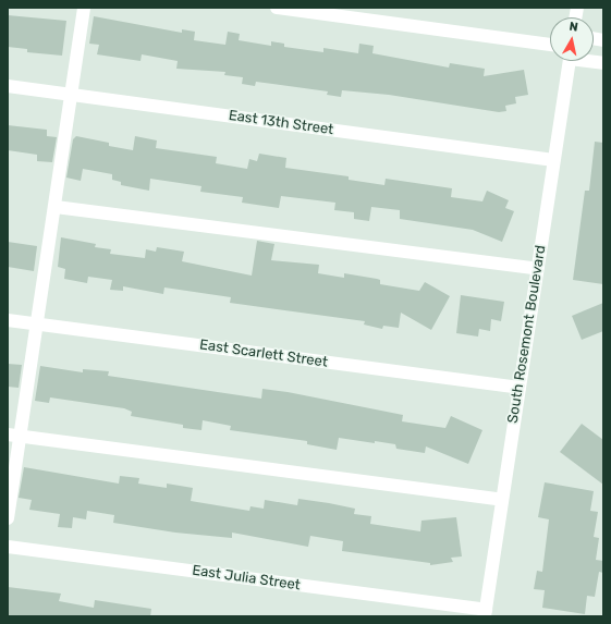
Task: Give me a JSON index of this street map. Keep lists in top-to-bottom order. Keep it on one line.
{"streets":{"street":["East 13th Street","South Rosemont Boulevard","East Scarlett Street","East Julia Street"]},"crossings":[["East 13th Street","South Rosemont Boulevard"],["South Rosemont Boulevard","East Scarlett Street"],["South Rosemont Boulevard","East Julia Street"]],"north":"top"}
